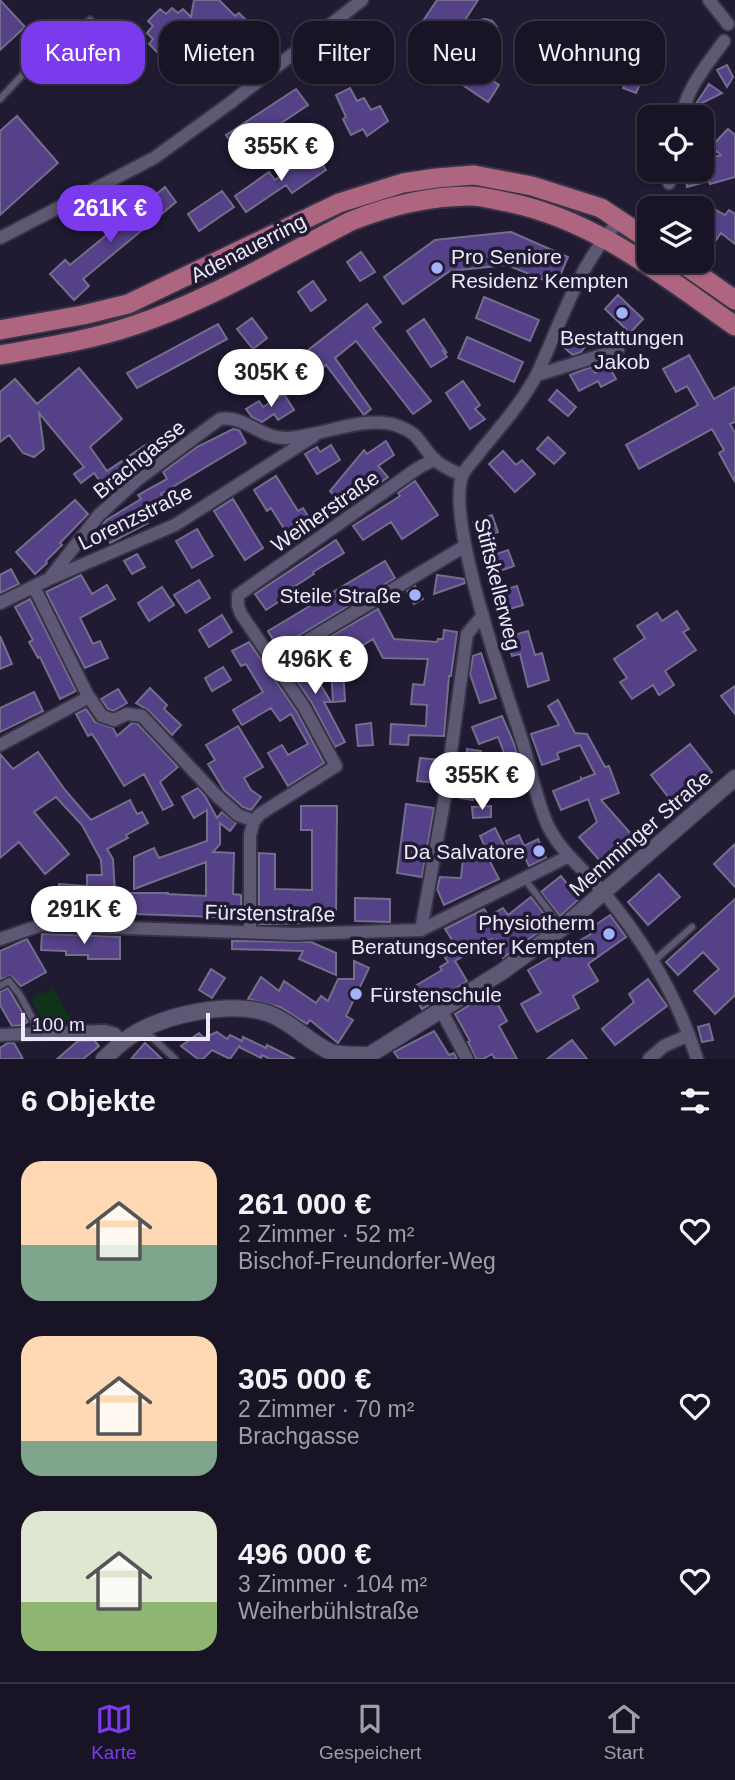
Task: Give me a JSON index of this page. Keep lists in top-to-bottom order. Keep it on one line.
{"streets":{"main road":["Adenauerring"],"street":["Brachgasse","Weiherstraße","Lorenzstraße","Stiftskellerweg","Memminger Straße","Fürstenstraße"]},"crossings":[["Brachgasse","Weiherstraße"],["Brachgasse","Lorenzstraße"],["Brachgasse","Stiftskellerweg"],["Stiftskellerweg","Memminger Straße"],["Stiftskellerweg","Fürstenstraße"]],"places":["Pro Seniore Residenz Kempten","Bestattungen Jakob","Steile Straße","Da Salvatore","Physiotherm Beratungscenter Kempten","Fürstenschule"],"scale_bar":"100 m","page":{"chip":["Kaufen","Mieten","Filter","Neu","Wohnung"],"price":["355K €","261K €","305K €","496K €","355K €","291K €"],"scale":"100 m","heading":"6 Objekte","list":[{"name":"261 000 €","note":"2 Zimmer · 52 m² · Bischof-Freundorfer-Weg"},{"name":"305 000 €","note":"2 Zimmer · 70 m² · Brachgasse"},{"name":"496 000 €","note":"3 Zimmer · 104 m² · Weiherbühlstraße"}],"tabs":["Karte","Gespeichert","Start"]}}
